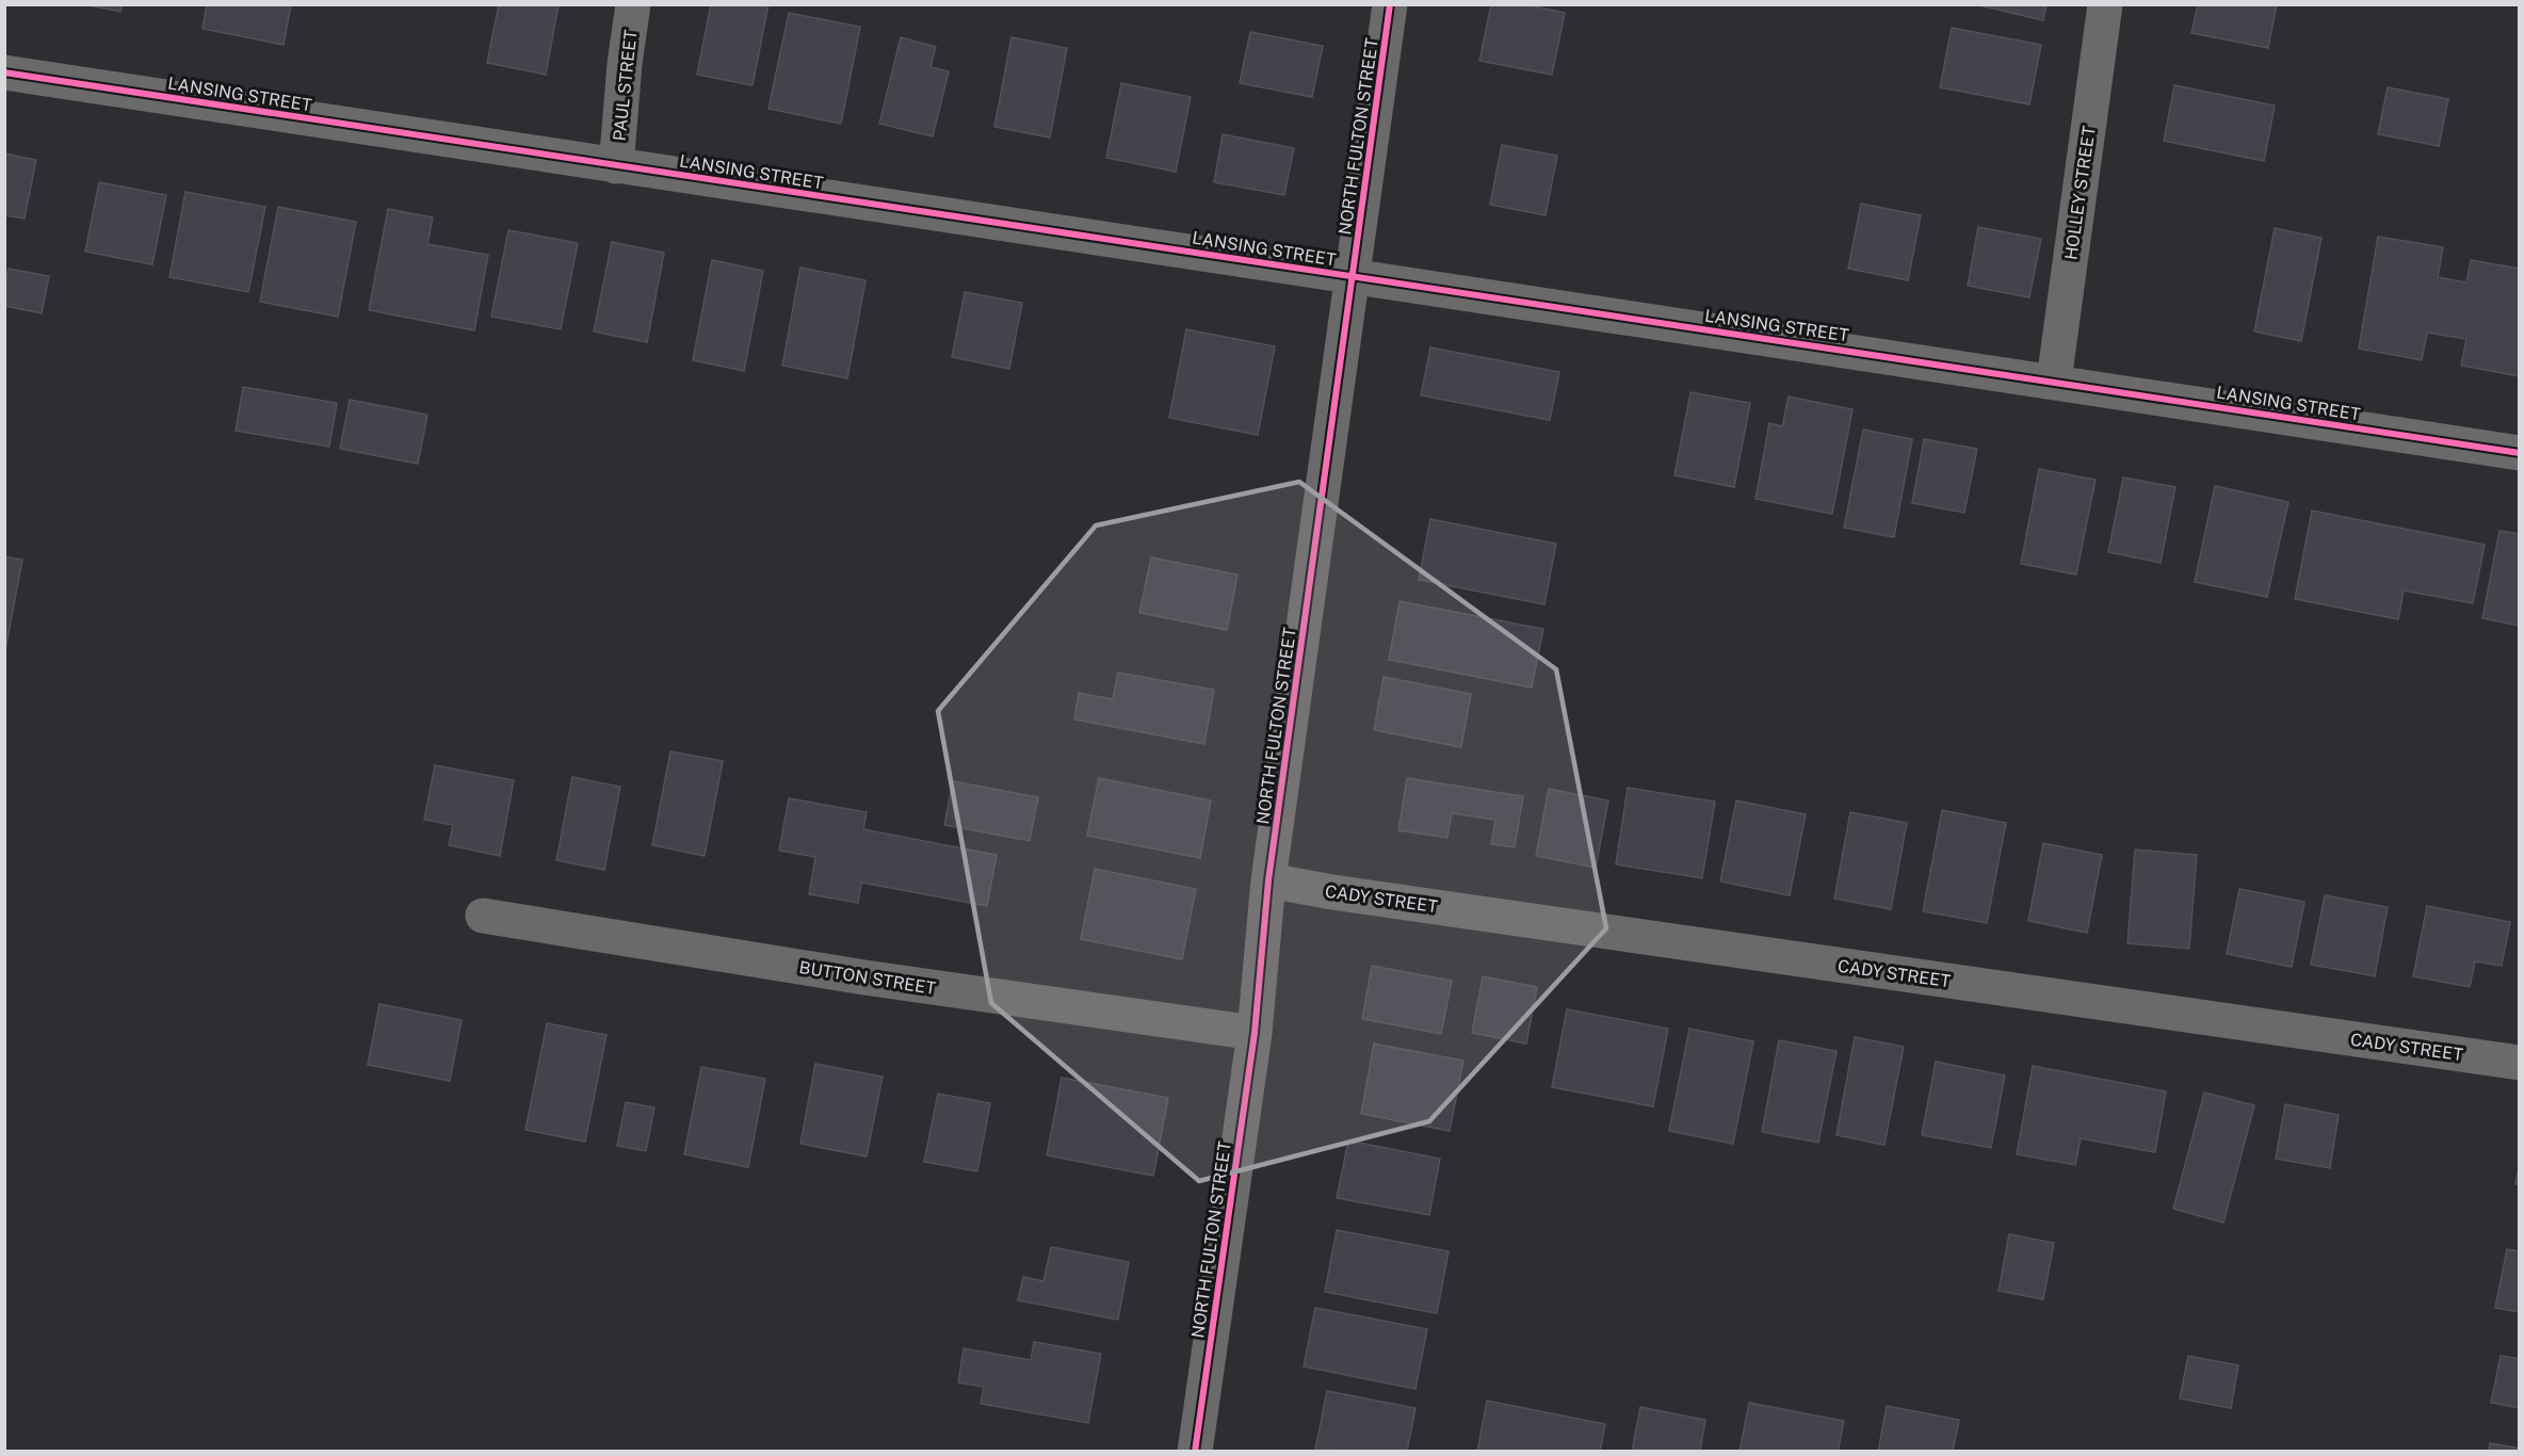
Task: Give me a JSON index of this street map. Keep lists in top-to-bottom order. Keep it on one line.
{"streets":{"street":["PAUL STREET","LANSING STREET","NORTH FULTON STREET","HOLLEY STREET","CADY STREET","BUTTON STREET"]},"crossings":[["PAUL STREET","LANSING STREET"],["LANSING STREET","NORTH FULTON STREET"],["LANSING STREET","HOLLEY STREET"],["NORTH FULTON STREET","CADY STREET"],["NORTH FULTON STREET","BUTTON STREET"]]}
